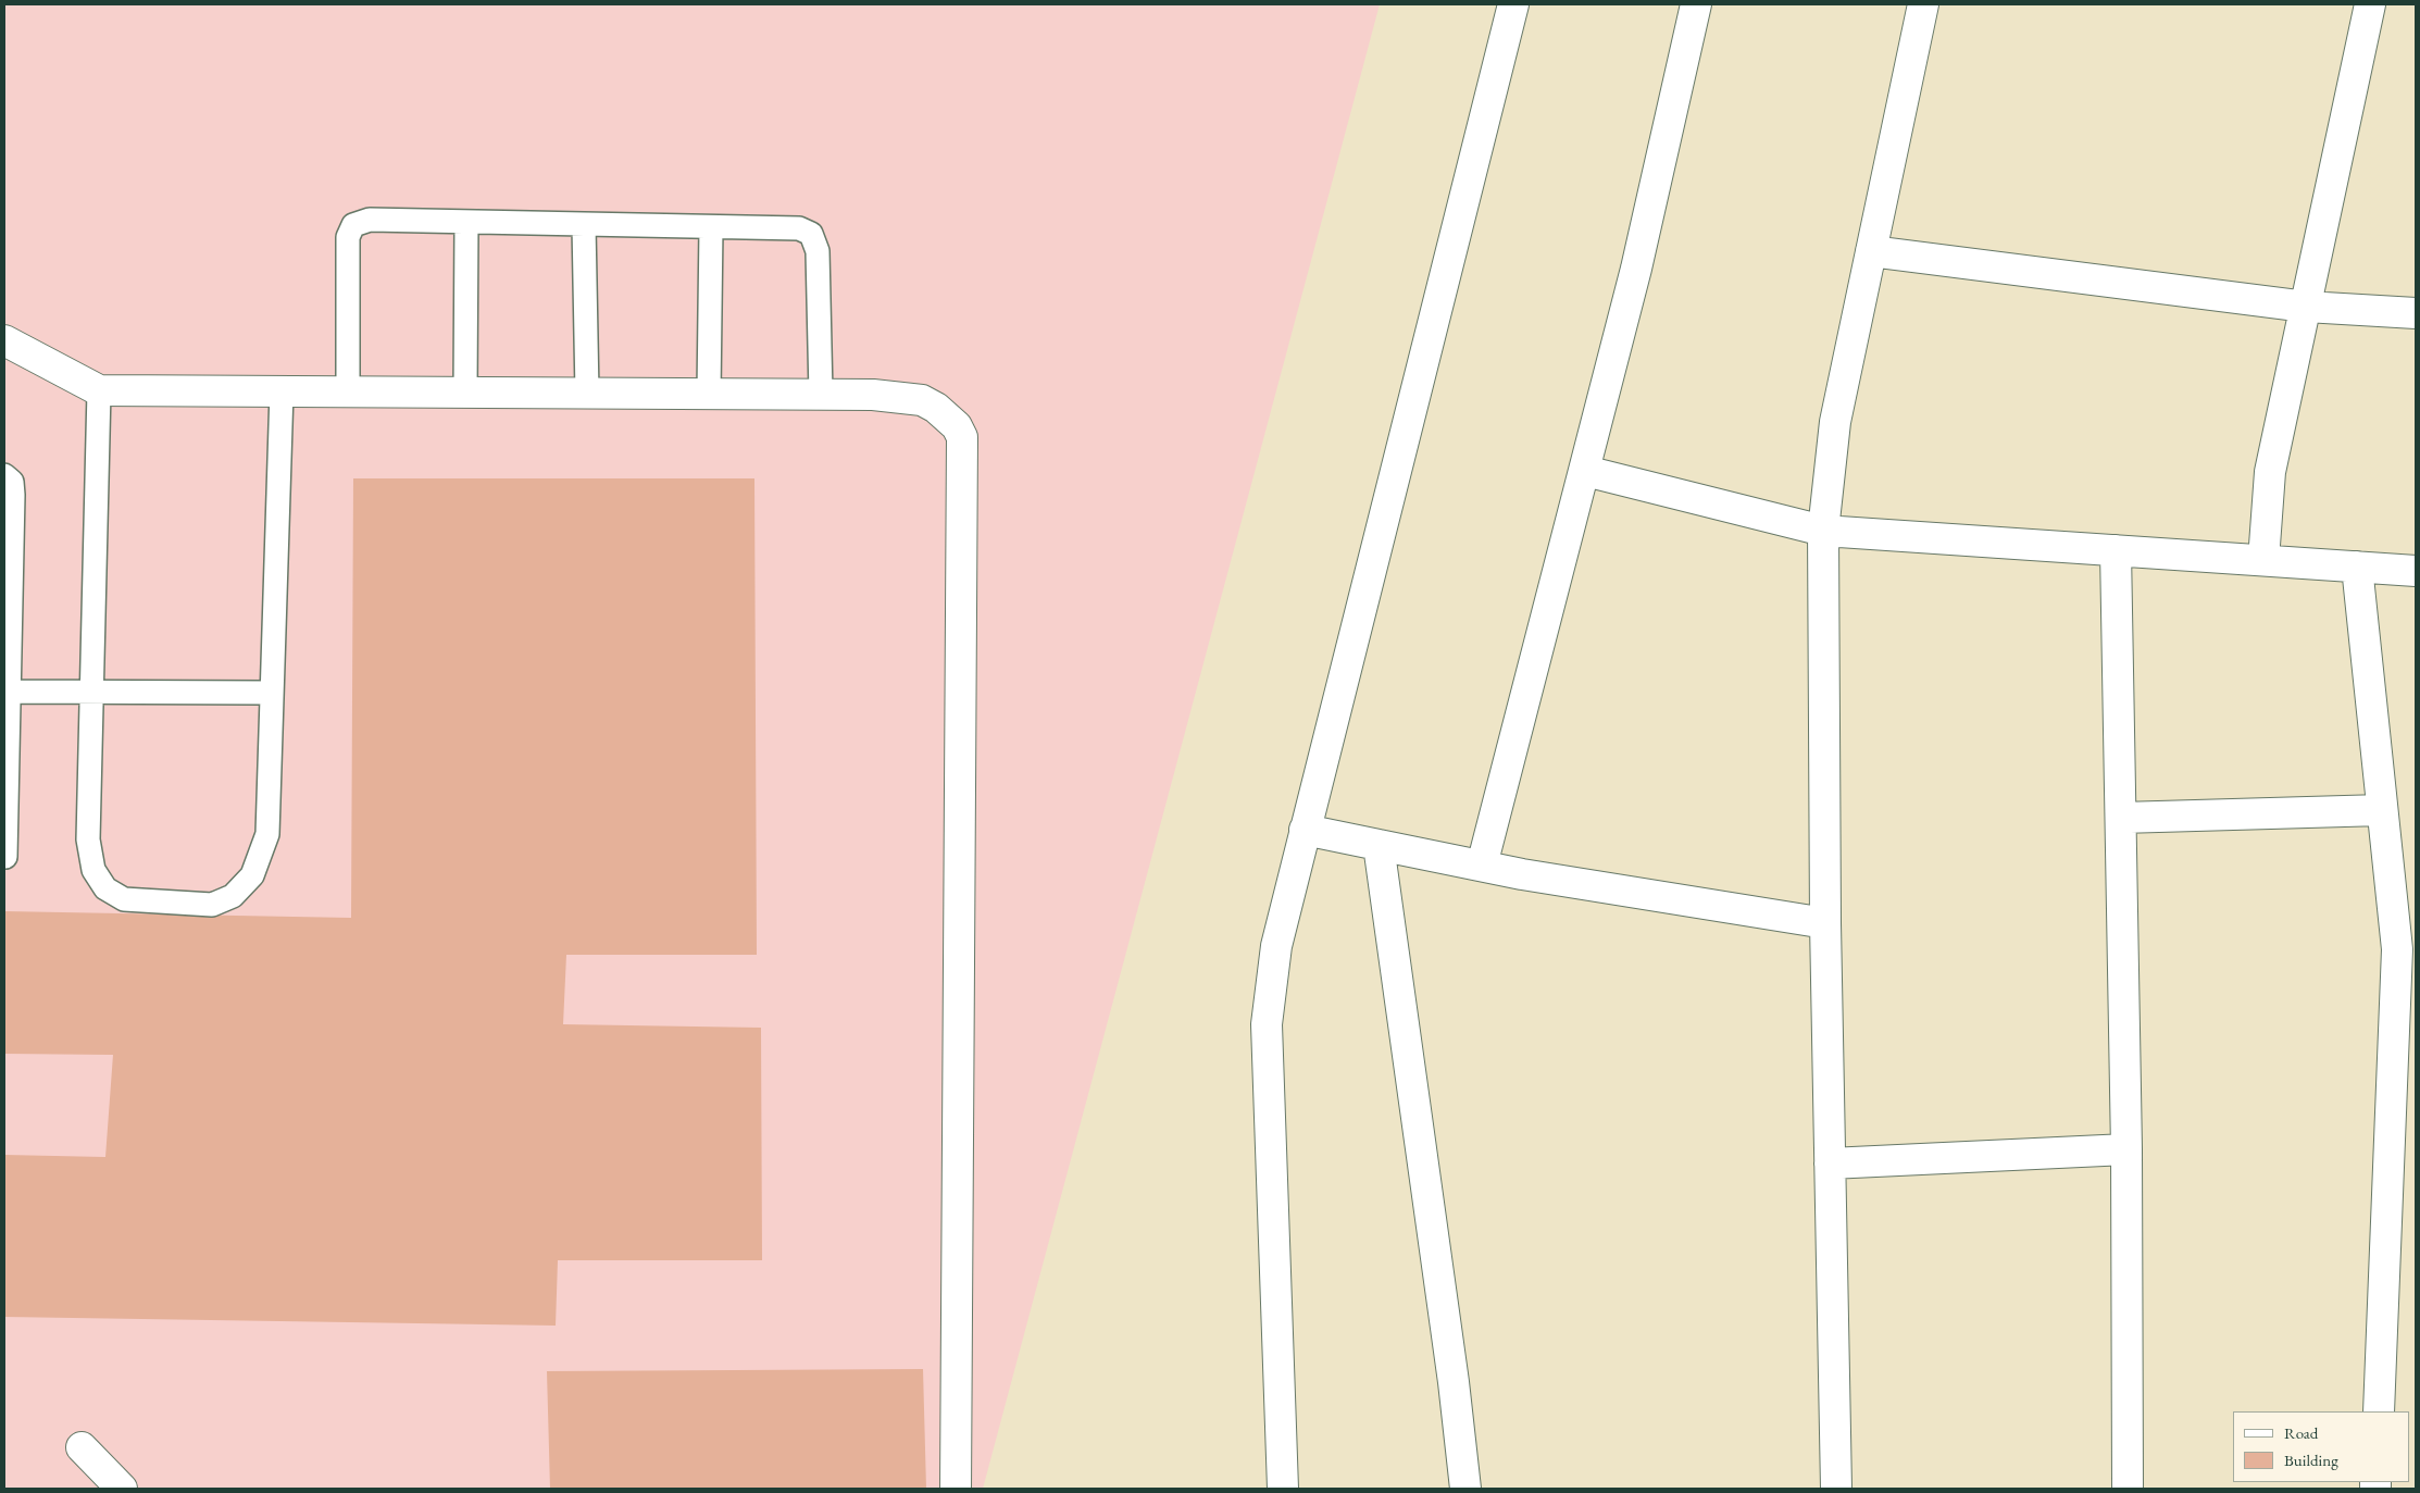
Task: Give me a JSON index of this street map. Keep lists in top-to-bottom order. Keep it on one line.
{"legend":["Road","Building"]}
